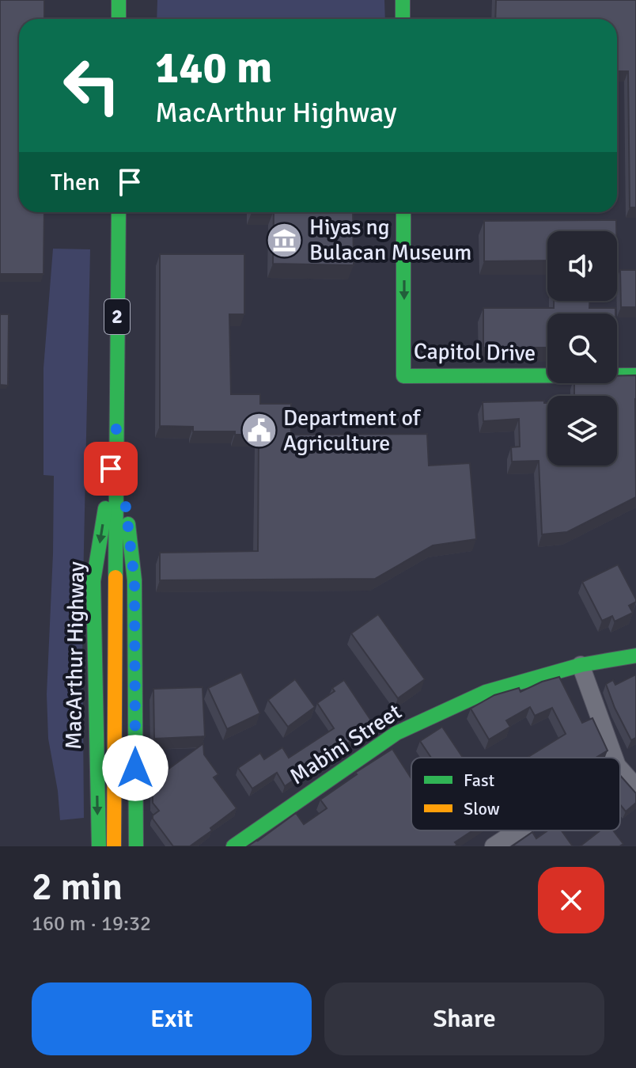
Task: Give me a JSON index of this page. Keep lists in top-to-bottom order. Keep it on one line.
{"streets":{"main road":["2","Capitol Drive","MacArthur Highway","Mabini Street"]},"places":{"museum":["Hiyas ng Bulacan Museum"],"public building":["Department of Agriculture"]},"legend":["Fast","Slow"],"page":{"turn":["140 m","MacArthur Highway"],"then":"Then","heading":["2 min","160 m · 19:32"],"buttons":["Exit","Share"]}}
